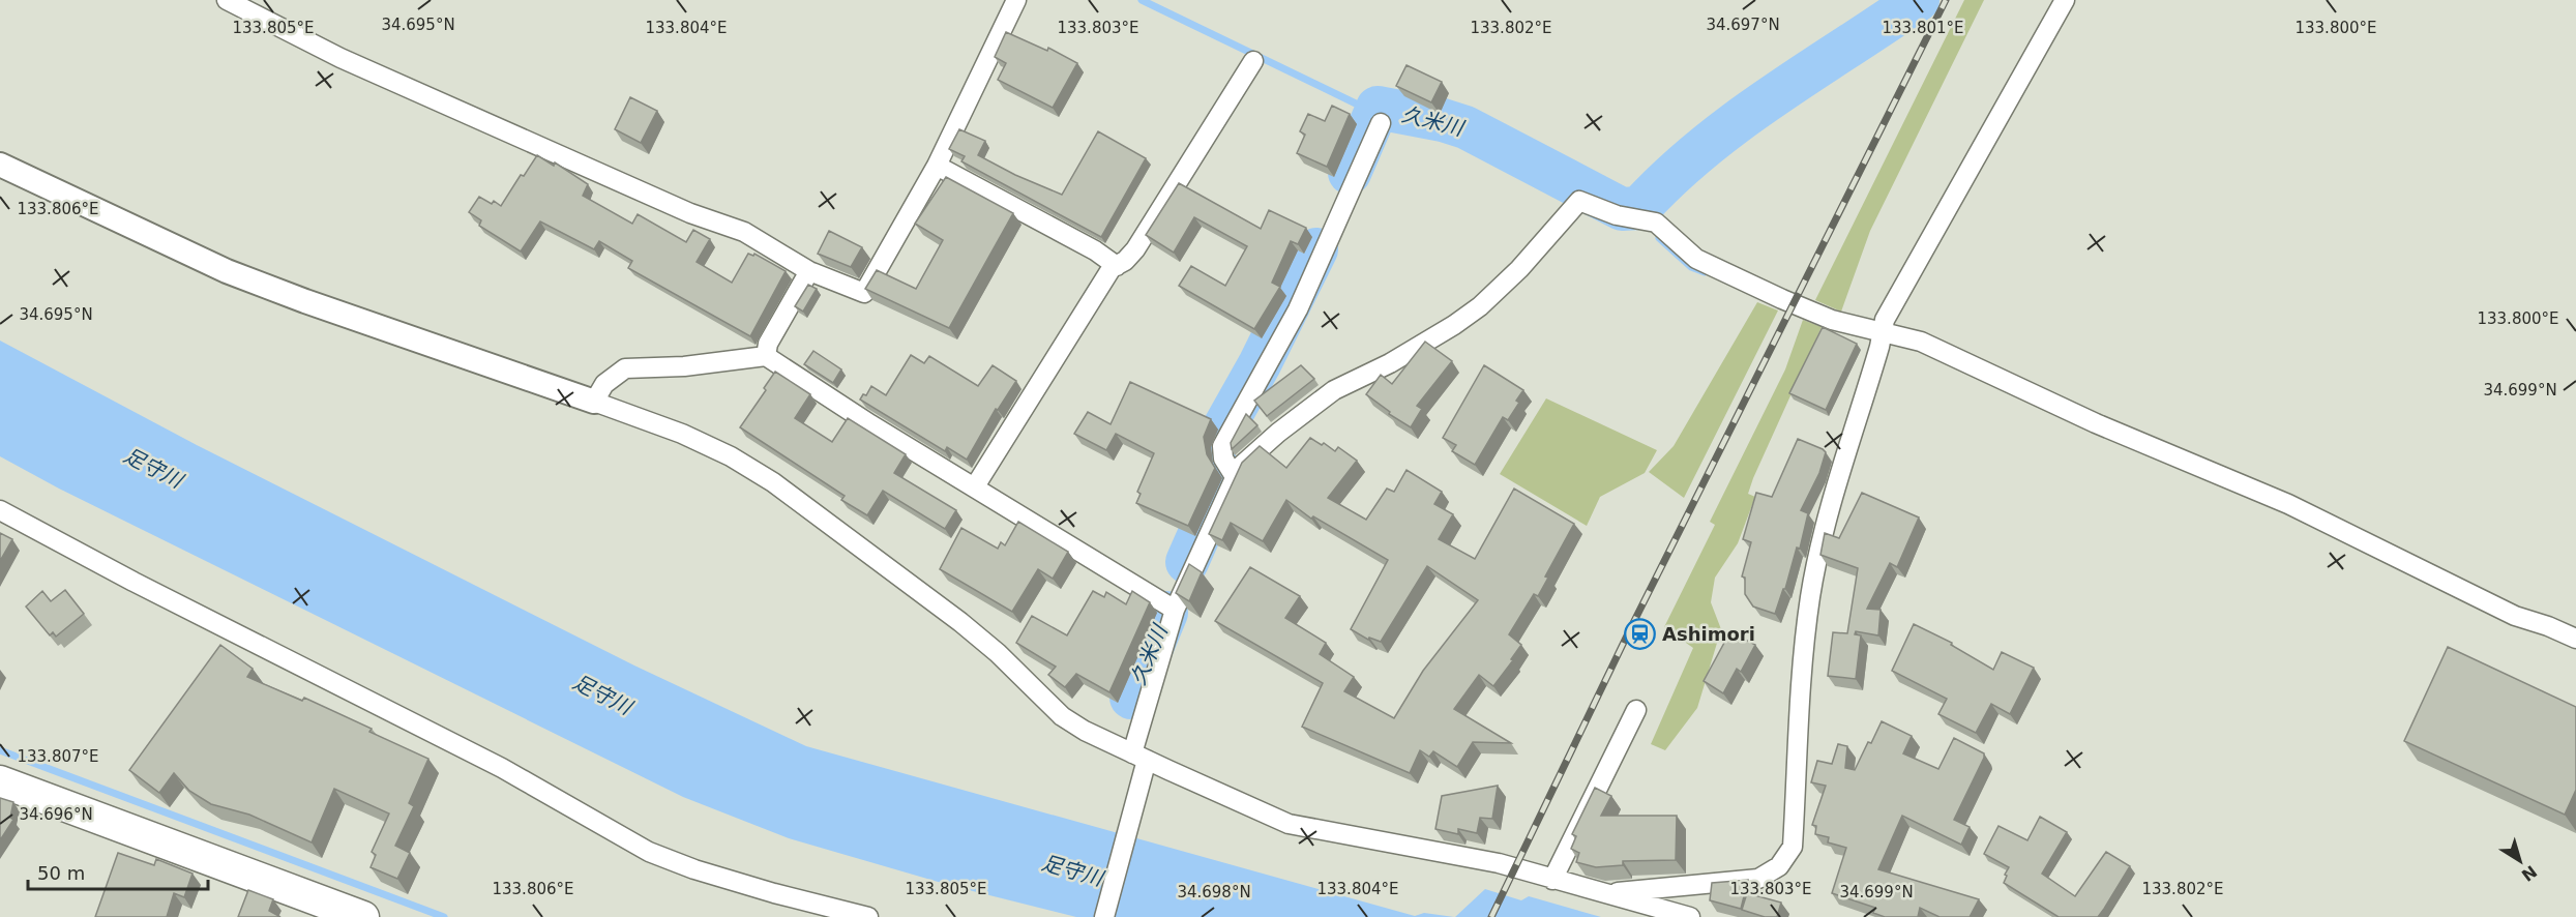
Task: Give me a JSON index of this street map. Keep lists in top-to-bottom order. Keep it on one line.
{"water":["久米川","足守川"],"places":{"station":["Ashimori"]},"scale_bar":"50 m","north":"bottom right","coordinates":["34.695°N","34.697°N","133.805°E","133.804°E","133.803°E","133.801°E","133.802°E","133.800°E","133.806°E","34.699°N","133.807°E","34.696°N","34.698°N"]}
